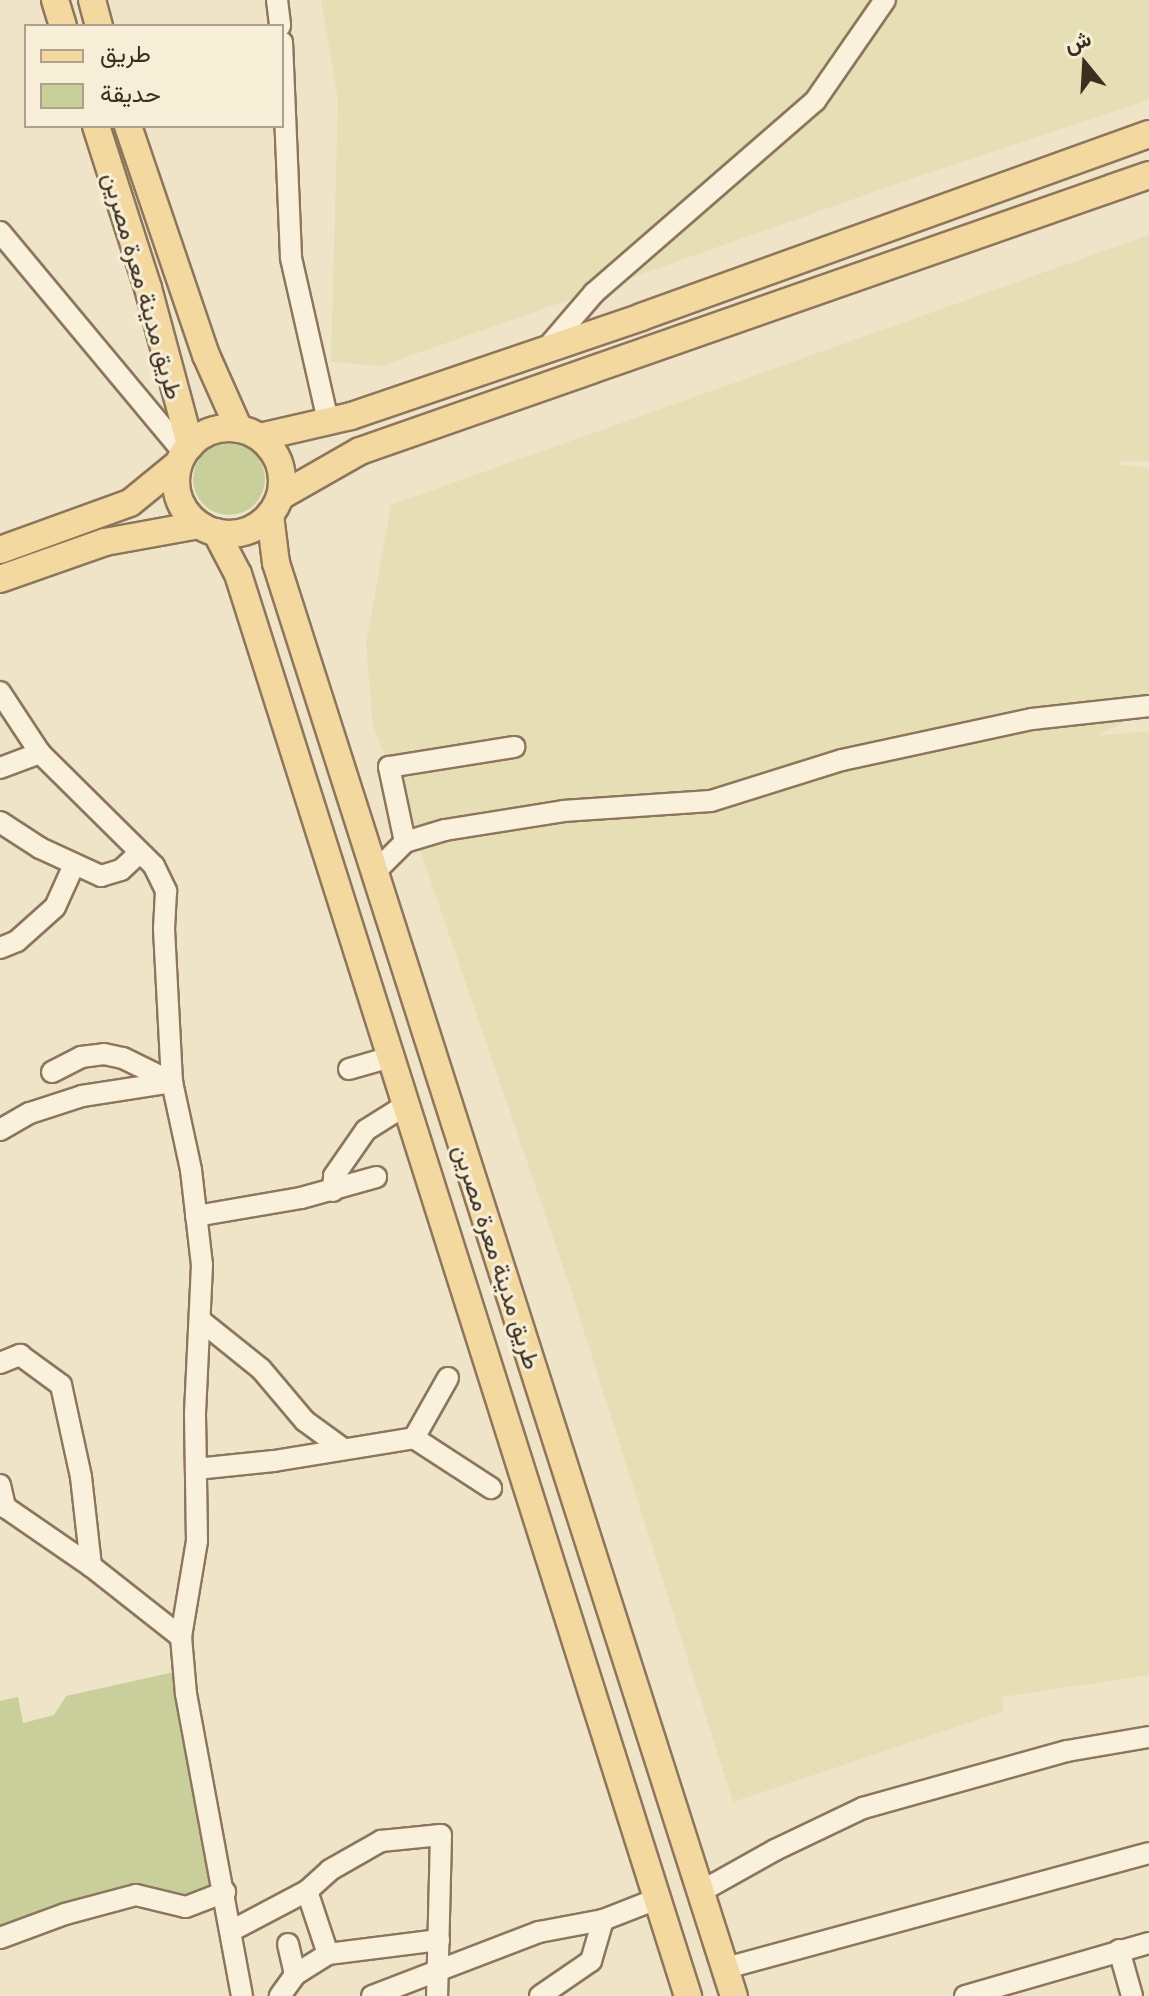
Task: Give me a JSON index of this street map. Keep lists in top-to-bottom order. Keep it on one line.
{"streets":{"main road":["طريق مدينة معرة مصرين"]},"legend":["طريق","حديقة"],"north":"top"}
